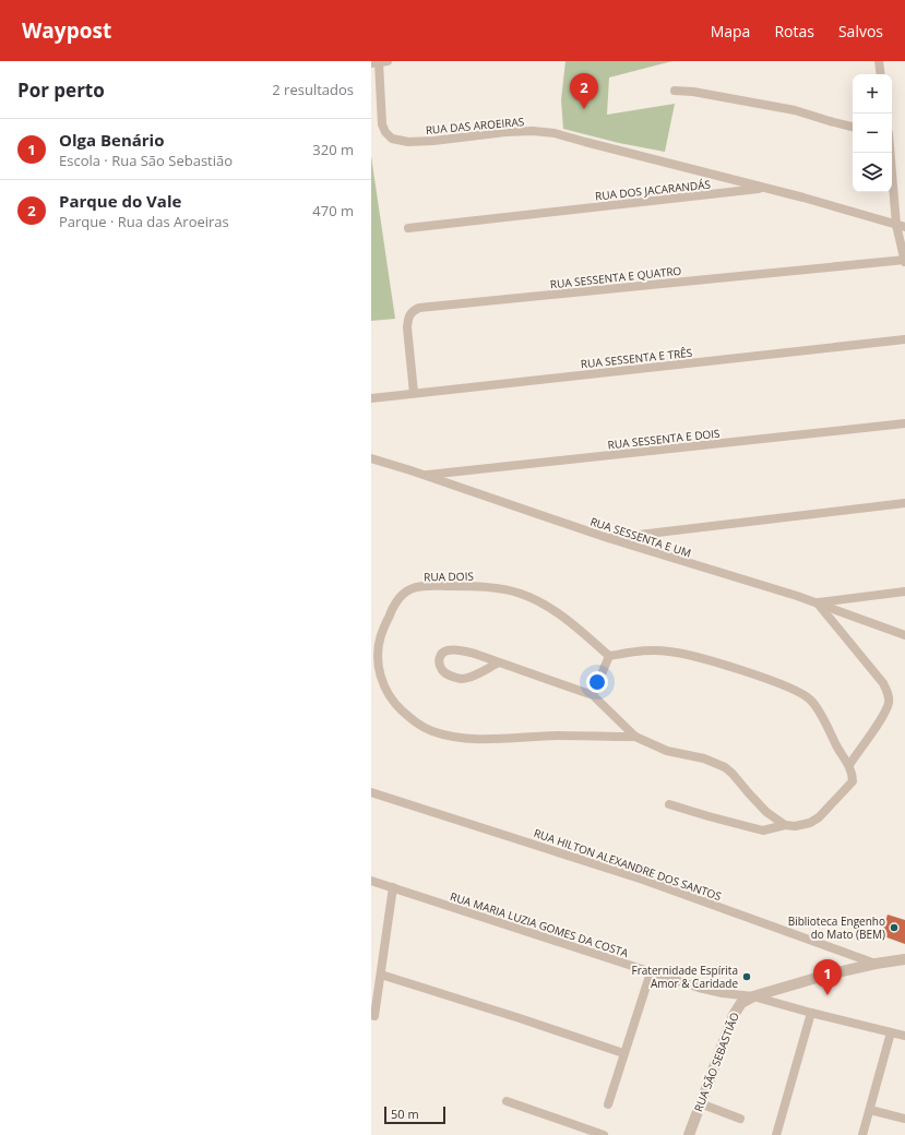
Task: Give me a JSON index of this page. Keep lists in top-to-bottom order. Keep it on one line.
{"streets":{"street":["RUA DAS AROEIRAS","RUA DOS JACARANDÁS","RUA SESSENTA E QUATRO","RUA SESSENTA E TRÊS","RUA SESSENTA E DOIS","RUA SESSENTA E UM","RUA DOIS","RUA HILTON ALEXANDRE DOS SANTOS","RUA MARIA LUZIA GOMES DA COSTA","RUA SÃO SEBASTIÃO"]},"crossings":[["RUA DAS AROEIRAS","RUA DOS JACARANDÁS"],["RUA SESSENTA E QUATRO","RUA SESSENTA E TRÊS"],["RUA SESSENTA E DOIS","RUA SESSENTA E UM"],["RUA HILTON ALEXANDRE DOS SANTOS","RUA SÃO SEBASTIÃO"],["RUA MARIA LUZIA GOMES DA COSTA","RUA SÃO SEBASTIÃO"]],"places":["Biblioteca Engenho do Mato (BEM)","Fraternidade Espírita Amor & Caridade"],"scale_bar":"50 m","page":{"header":"Waypost","nav":["Mapa","Rotas","Salvos"],"heading":["Por perto","2 resultados"],"pins":["2","1"],"map_buttons":["+","−"],"list":[{"mark":"1","name":"Olga Benário","note":"Escola · Rua São Sebastião","value":"320 m"},{"mark":"2","name":"Parque do Vale","note":"Parque · Rua das Aroeiras","value":"470 m"}],"scale":"50 m"}}
